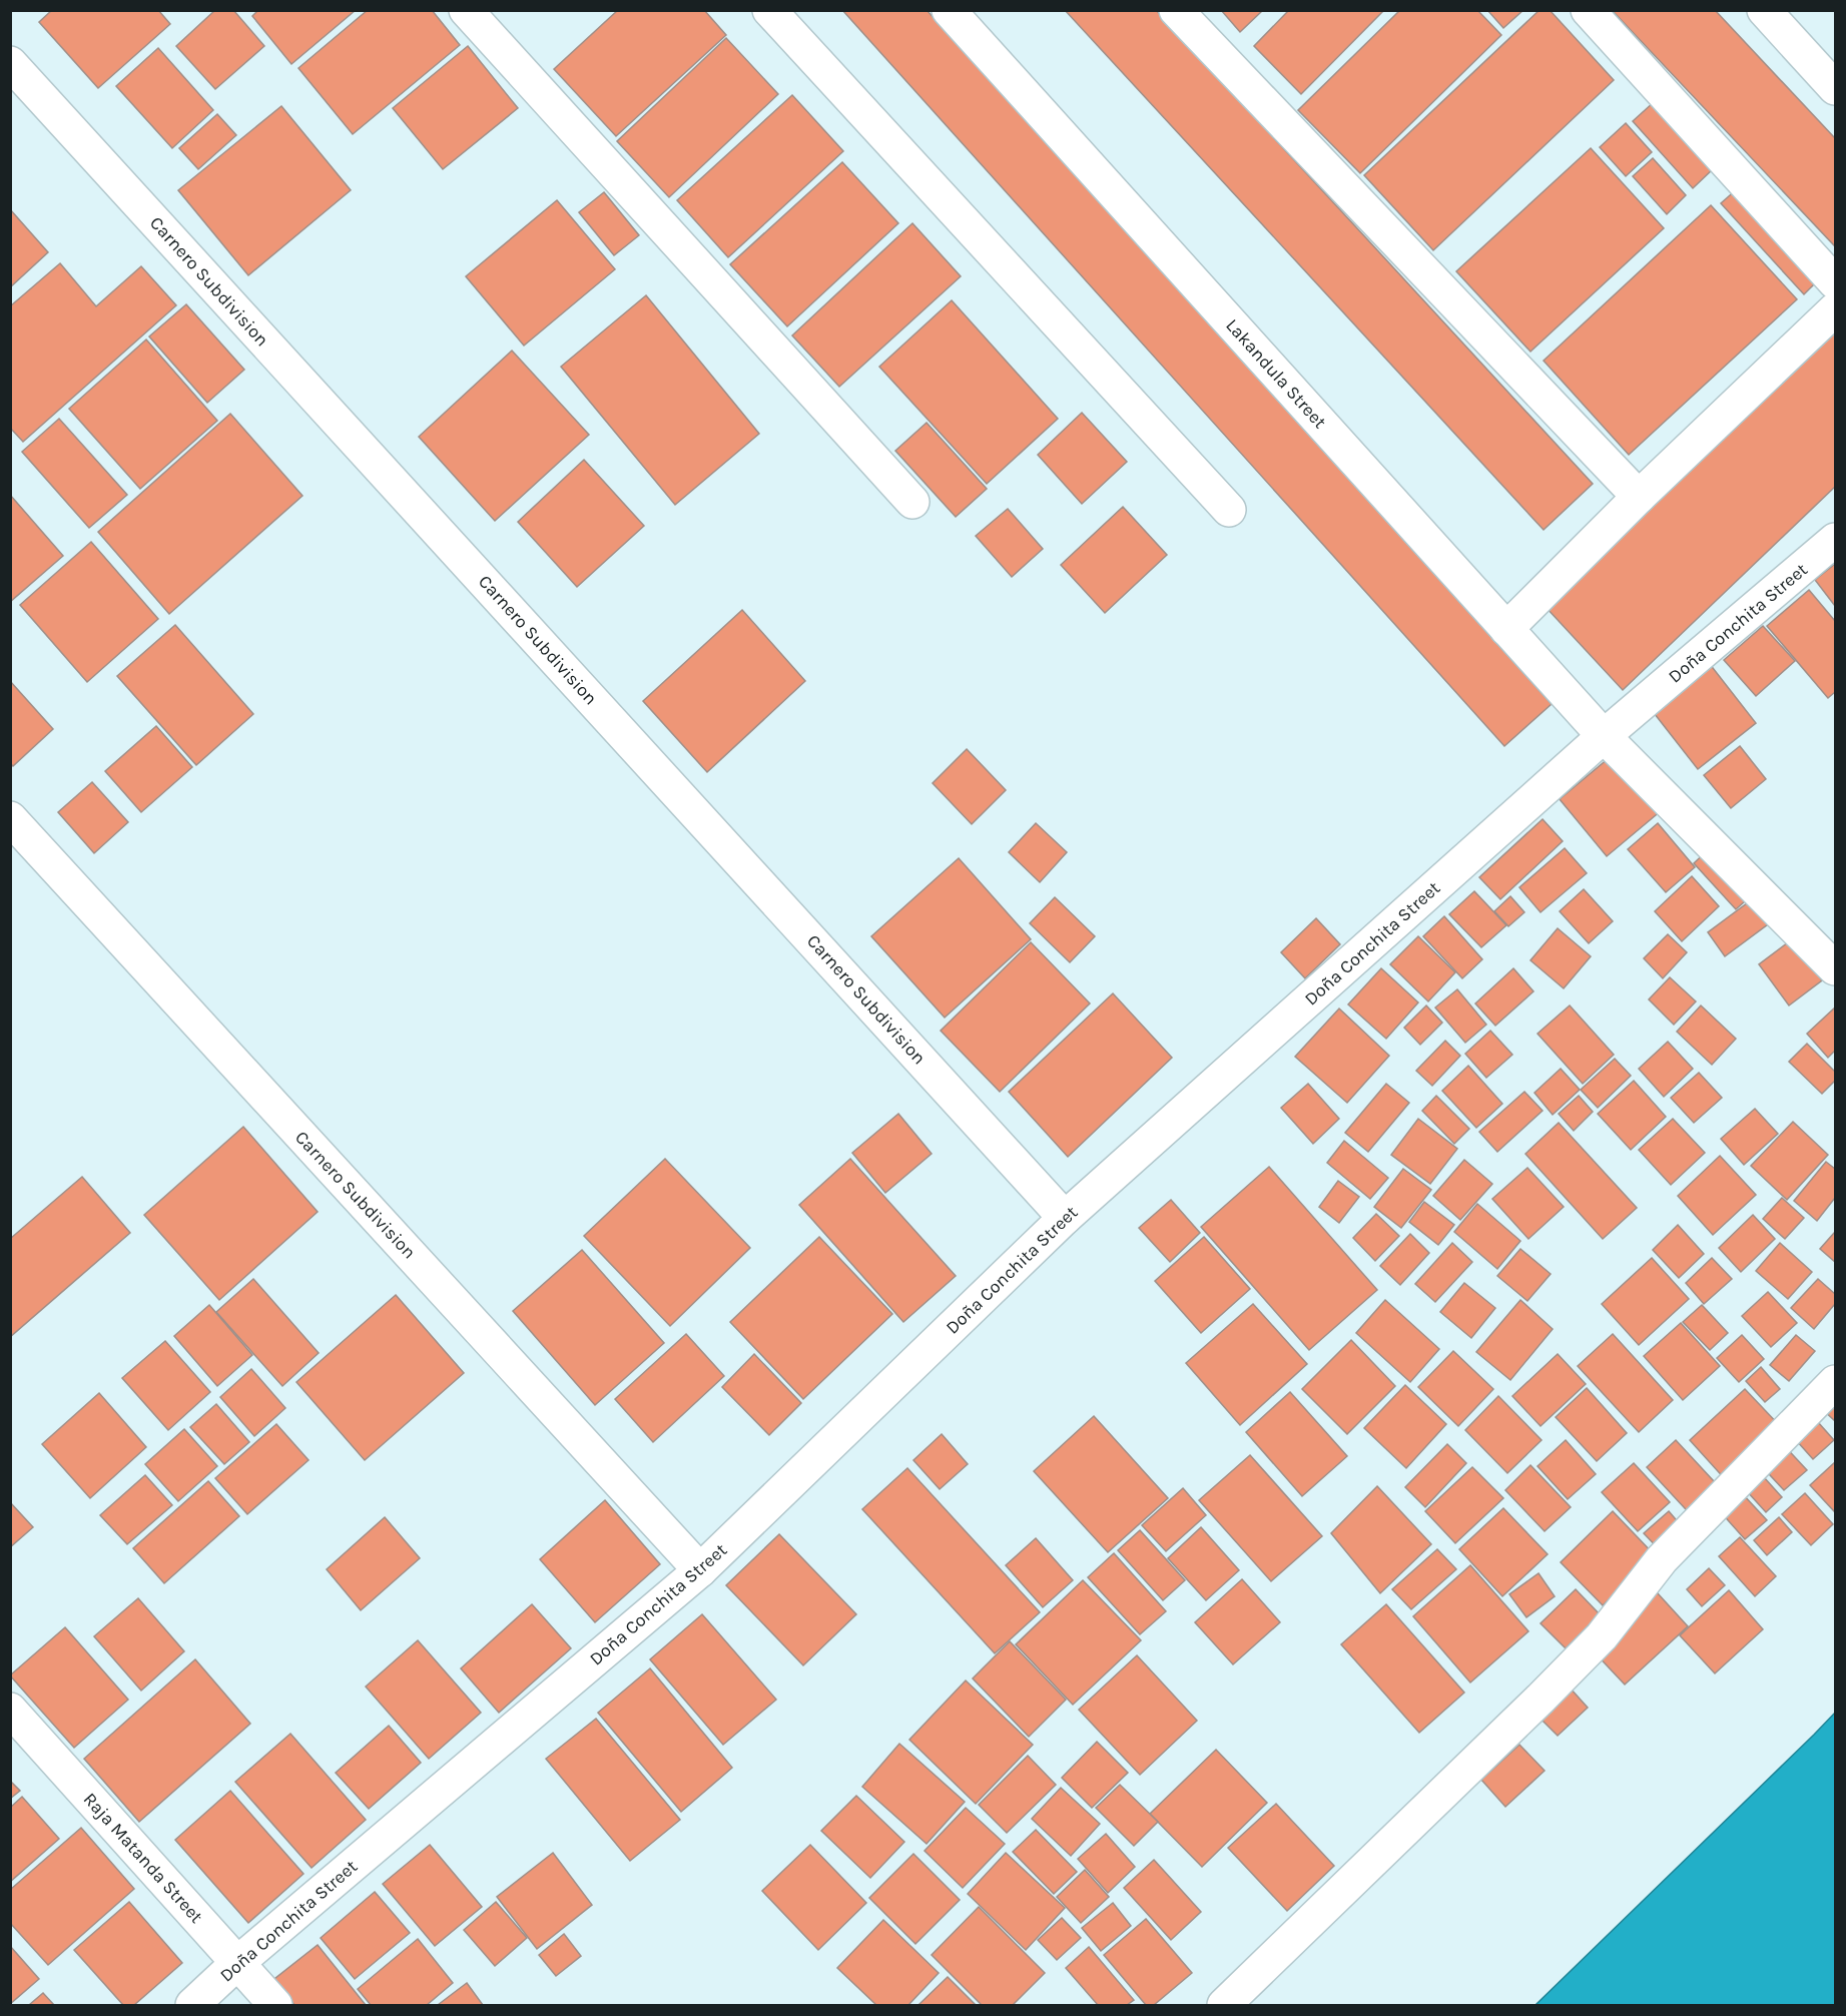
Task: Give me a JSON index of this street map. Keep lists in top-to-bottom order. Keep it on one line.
{"streets":{"street":["Carnero Subdivision","Lakandula Street","Doña Conchita Street","Raja Matanda Street"]},"crossings":[["Carnero Subdivision","Doña Conchita Street"],["Lakandula Street","Doña Conchita Street"],["Doña Conchita Street","Raja Matanda Street"]]}
